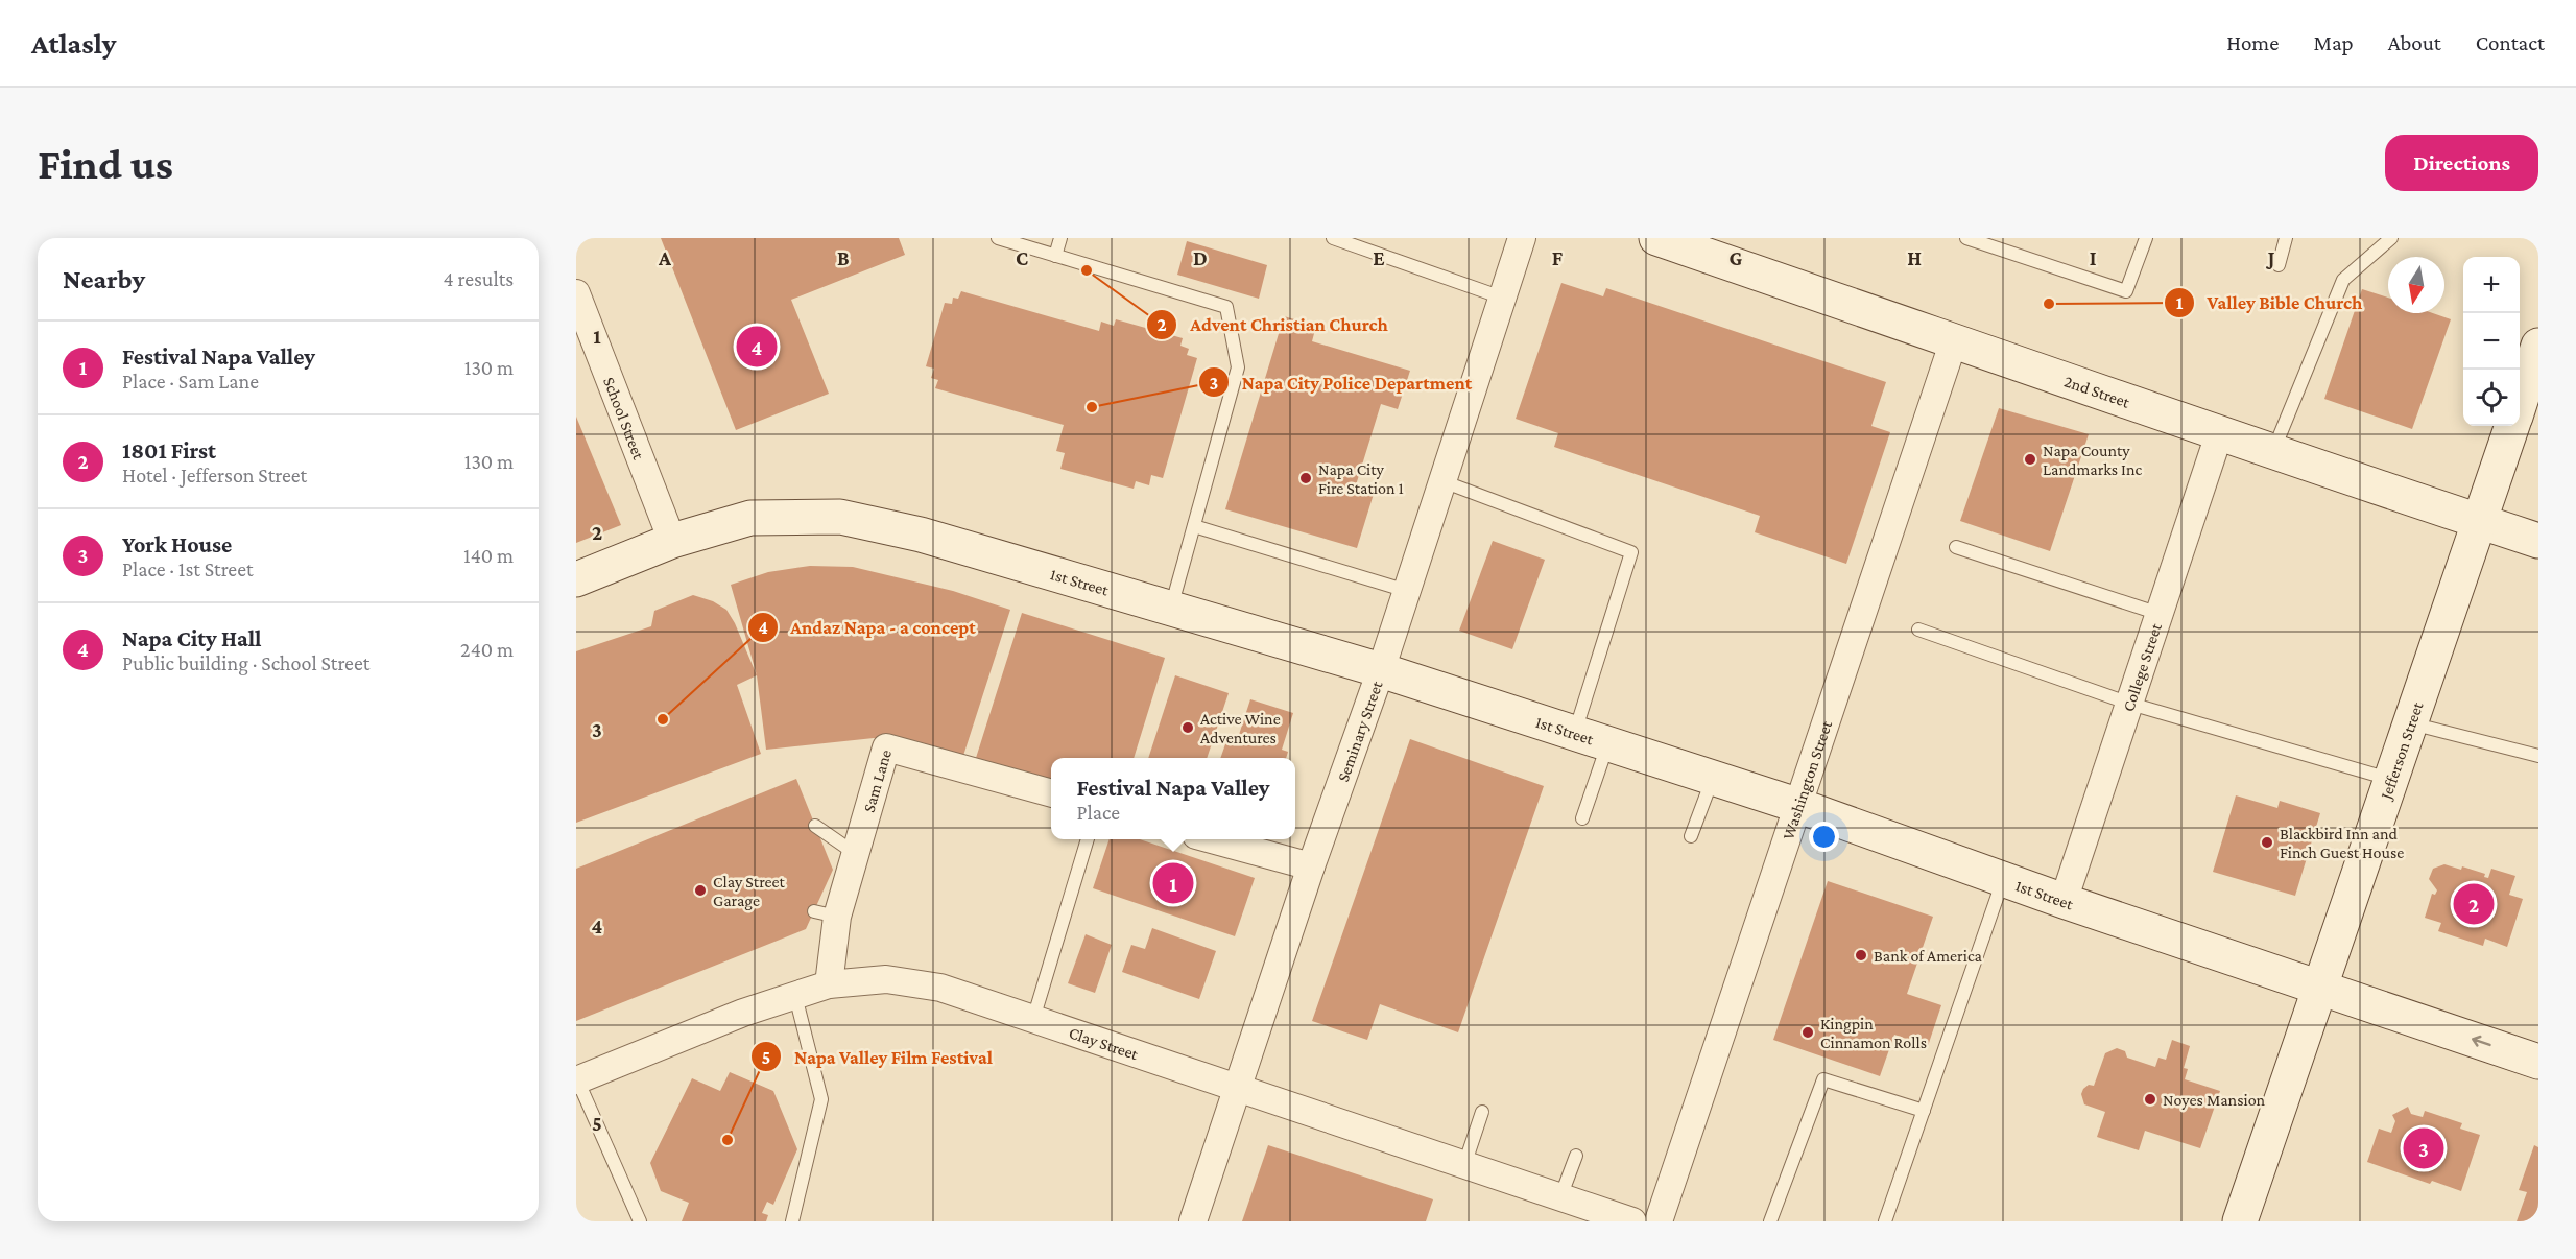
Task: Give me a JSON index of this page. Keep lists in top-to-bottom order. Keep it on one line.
{"streets":{"main road":["2nd Street","1st Street","Jefferson Street"],"street":["School Street","College Street","Seminary Street","Washington Street","Sam Lane","Clay Street"]},"crossings":[["2nd Street","College Street"],["2nd Street","Jefferson Street"],["2nd Street","Washington Street"],["School Street","1st Street"],["1st Street","College Street"],["1st Street","Seminary Street"],["1st Street","Jefferson Street"],["1st Street","Washington Street"],["Seminary Street","Clay Street"],["Sam Lane","Clay Street"]],"places":["Advent Christian Church","Valley Bible Church","Napa City Police Department","Napa County Landmarks Inc","Napa City Fire Station 1","Andaz Napa - a concept","Active Wine Adventures","Blackbird Inn and Finch Guest House","Clay Street Garage","Bank of America","Kingpin Cinnamon Rolls","Noyes Mansion","Napa Valley Film Festival"],"north":"bottom","page":{"header":"Atlasly","nav":["Home","Map","About","Contact"],"buttons":"Directions","title":"Find us","heading":["Nearby","4 results"],"map_buttons":["+","−"],"list":[{"mark":"1","name":"Festival Napa Valley","note":"Place · Sam Lane","value":"130 m"},{"mark":"2","name":"1801 First","note":"Hotel · Jefferson Street","value":"130 m"},{"mark":"3","name":"York House","note":"Place · 1st Street","value":"140 m"},{"mark":"4","name":"Napa City Hall","note":"Public building · School Street","value":"240 m"}],"pins":["4","1","2","3"],"popup":["Festival Napa Valley","Place"]},"grid":{"columns":["A","B","C","D","E","F","G","H","I","J"],"rows":["1","2","3","4","5"]}}
